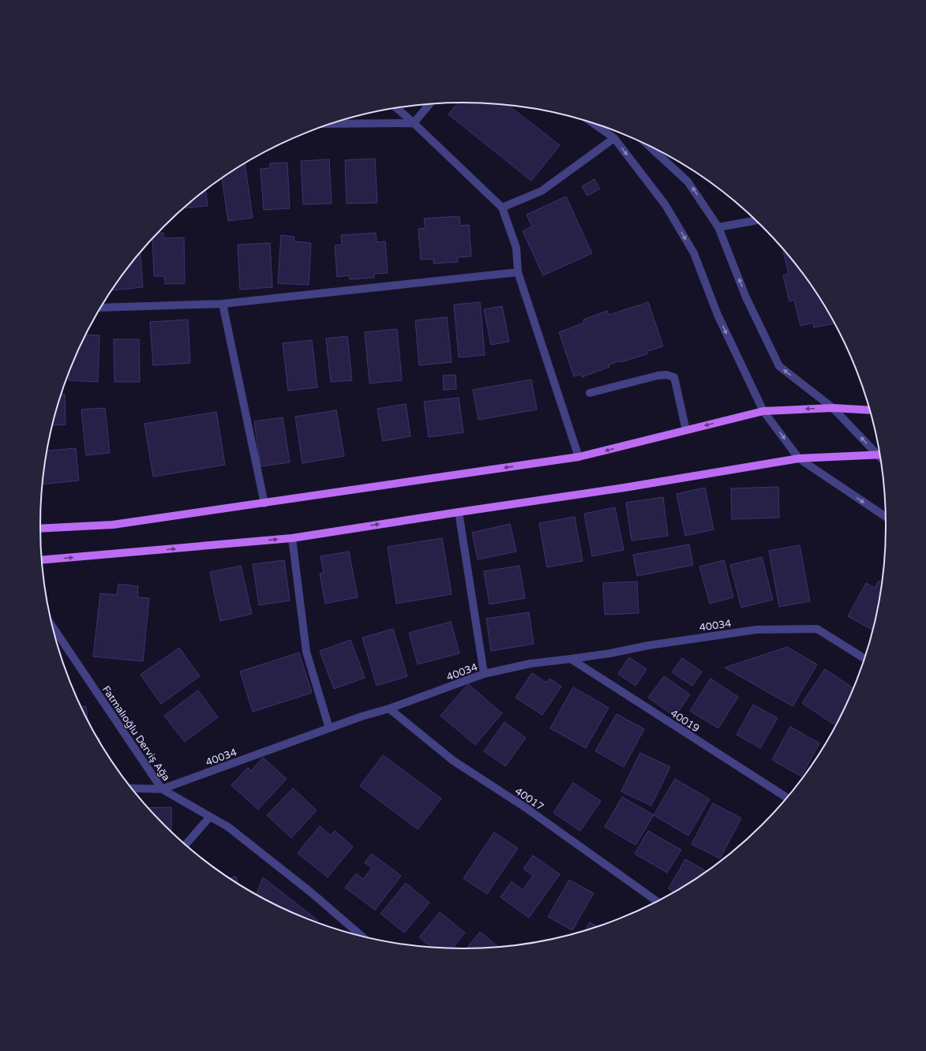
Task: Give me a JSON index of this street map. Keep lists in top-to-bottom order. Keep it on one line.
{"streets":{"street":["40034","40019","Fatmalıoğlu Derviş Ağa","40017"]},"crossings":[["40034","40019"],["40034","Fatmalıoğlu Derviş Ağa"],["40034","40017"]]}
